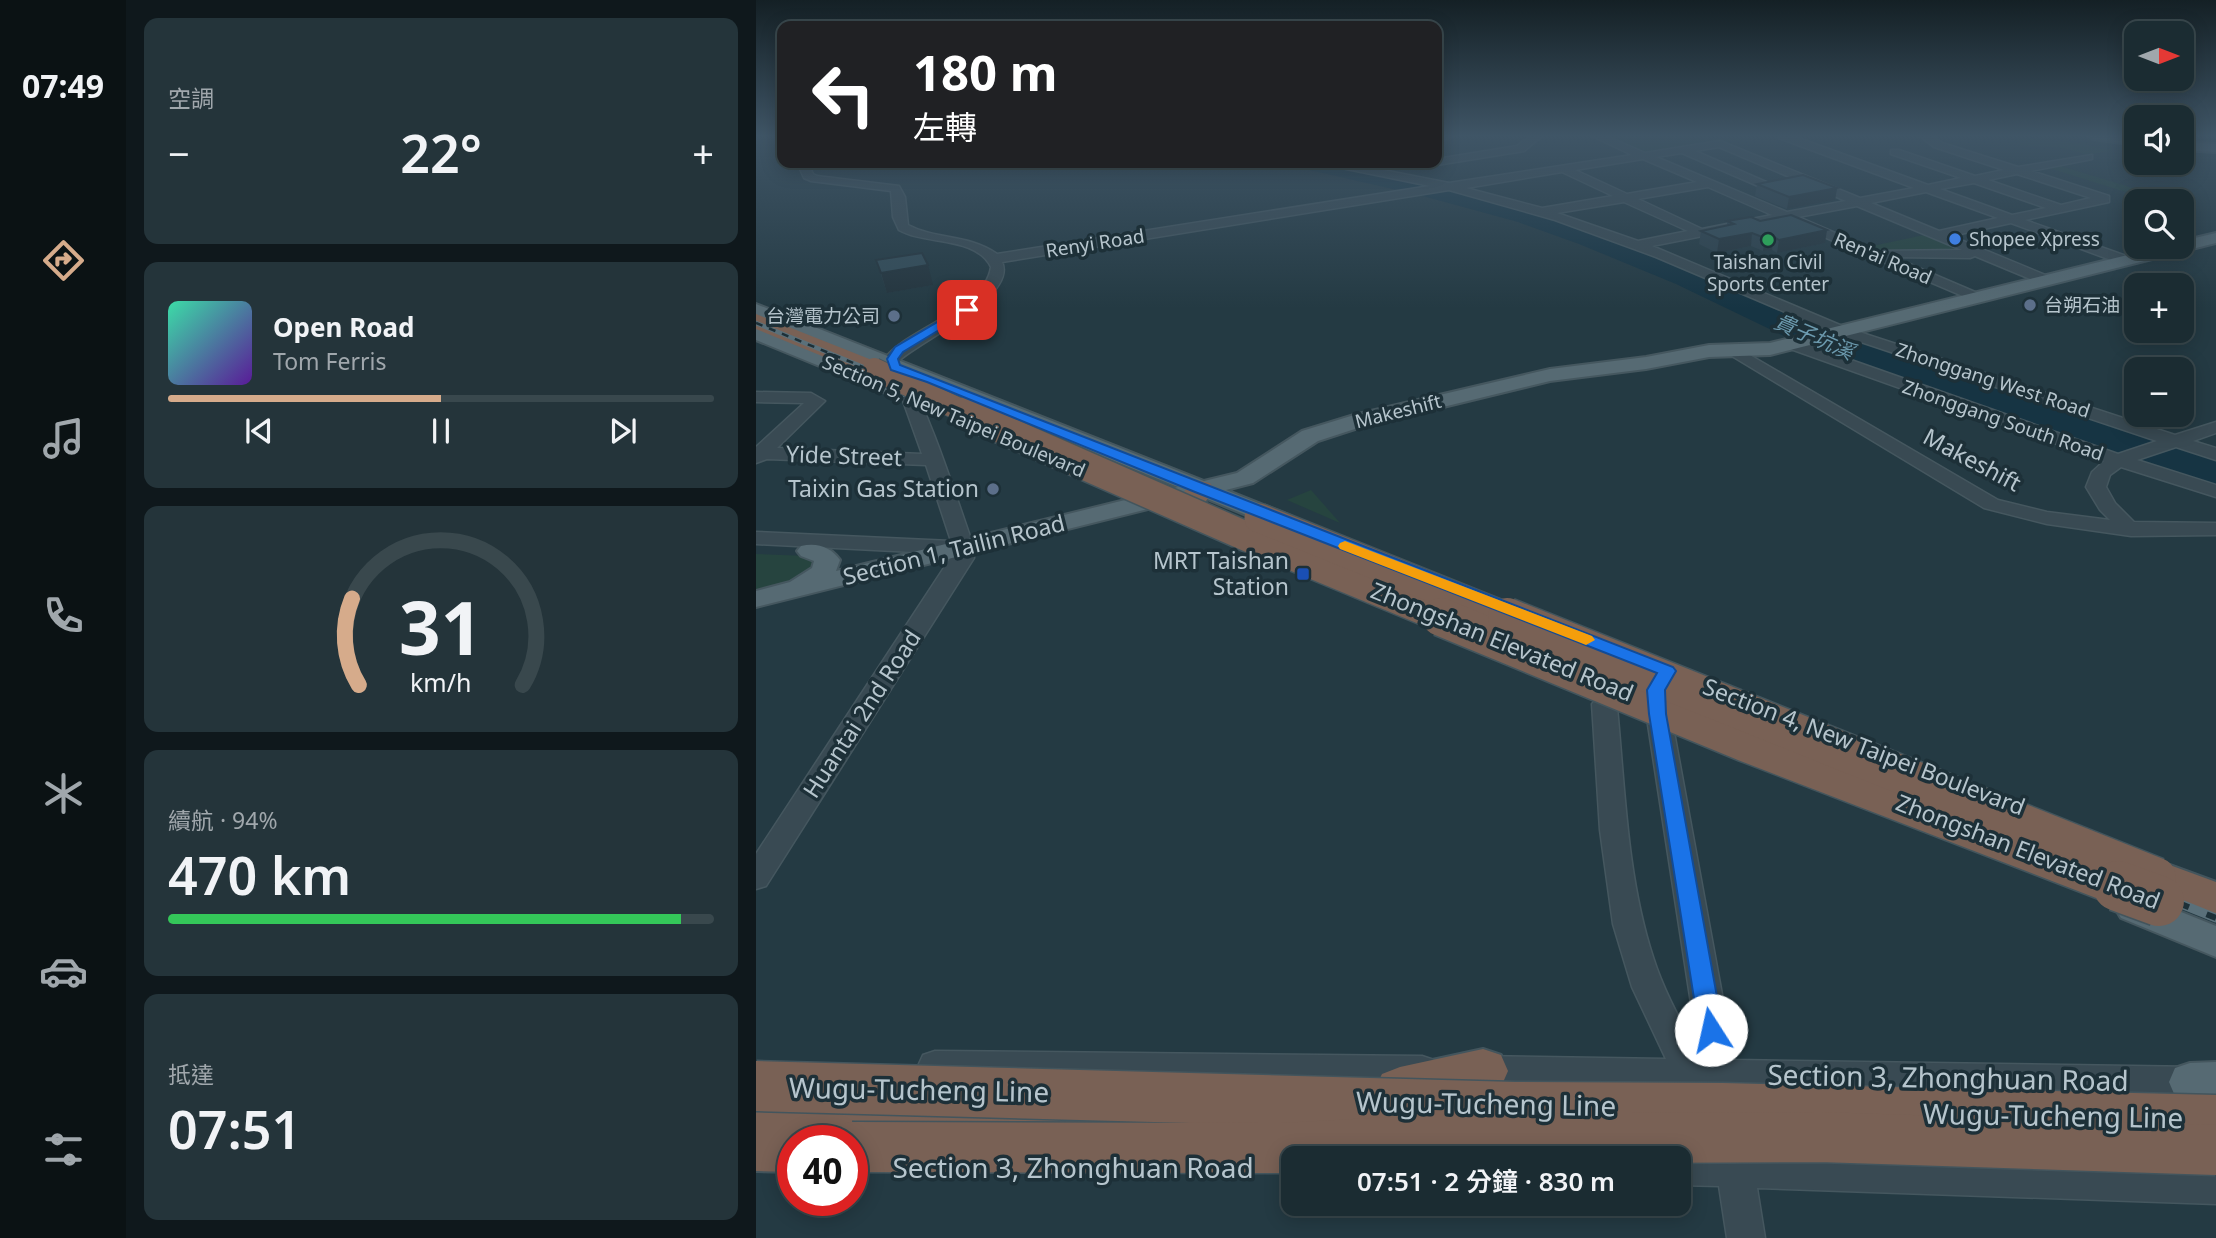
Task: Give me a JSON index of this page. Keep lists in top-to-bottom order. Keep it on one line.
{"streets":{"highway":["Zhongshan Elevated Road","Wugu-Tucheng Line"],"main road":["Makeshift","Section 5, New Taipei Boulevard","Section 1, Tailin Road","Section 4, New Taipei Boulevard"],"street":["Renyi Road","Ren'ai Road","Zhonggang West Road","Zhonggang South Road","Yide Street","Huantai 2nd Road","Section 3, Zhonghuan Road"]},"crossings":[["Ren'ai Road","Makeshift"],["Zhonggang West Road","Makeshift"],["Makeshift","Section 5, New Taipei Boulevard"],["Makeshift","Zhonggang South Road"],["Makeshift","Section 4, New Taipei Boulevard"],["Section 5, New Taipei Boulevard","Section 1, Tailin Road"],["Section 5, New Taipei Boulevard","Zhongshan Elevated Road"],["Section 5, New Taipei Boulevard","Section 4, New Taipei Boulevard"],["Section 1, Tailin Road","Huantai 2nd Road"],["Section 1, Tailin Road","Section 4, New Taipei Boulevard"],["Section 3, Zhonghuan Road","Wugu-Tucheng Line"]],"water":["貴子坑溪"],"places":{"other":["Shopee Xpress","Taishan Civil Sports Center","台朔石油","台灣電力公司","Taixin Gas Station"],"transit":["MRT Taishan Station"]},"north":"right","page":{"tabs":"07:49","tile":["空調",["續航 · 94%","470 km"],["抵達","07:51"]],"map_buttons":["+","−"],"turn":["180 m","左轉"],"heat":["−","22°","+"],"song":["Open Road","Tom Ferris"],"limit":"40","trip":"07:51 · 2 分鐘 · 830 m","gauge":["31","km/h"]}}
